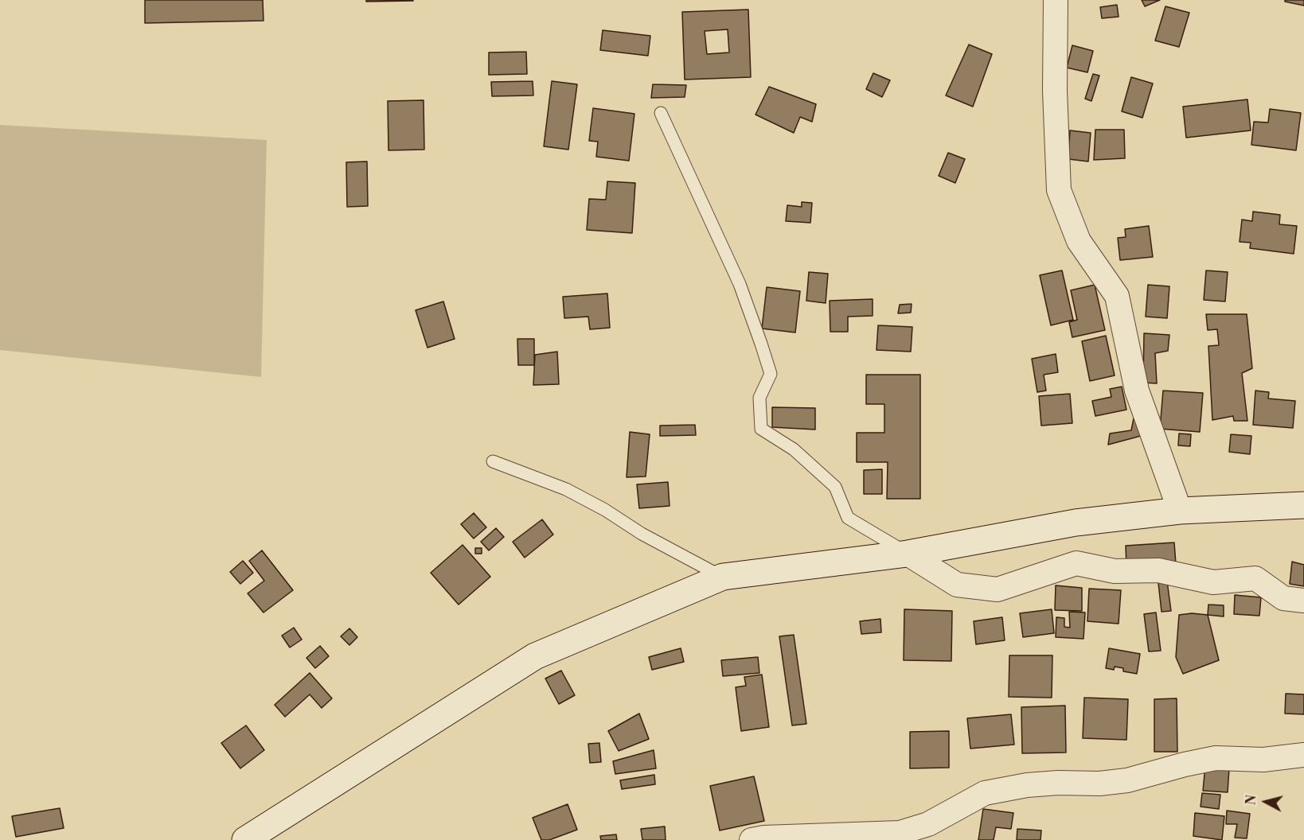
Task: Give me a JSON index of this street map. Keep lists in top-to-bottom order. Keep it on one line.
{"north":"left"}
